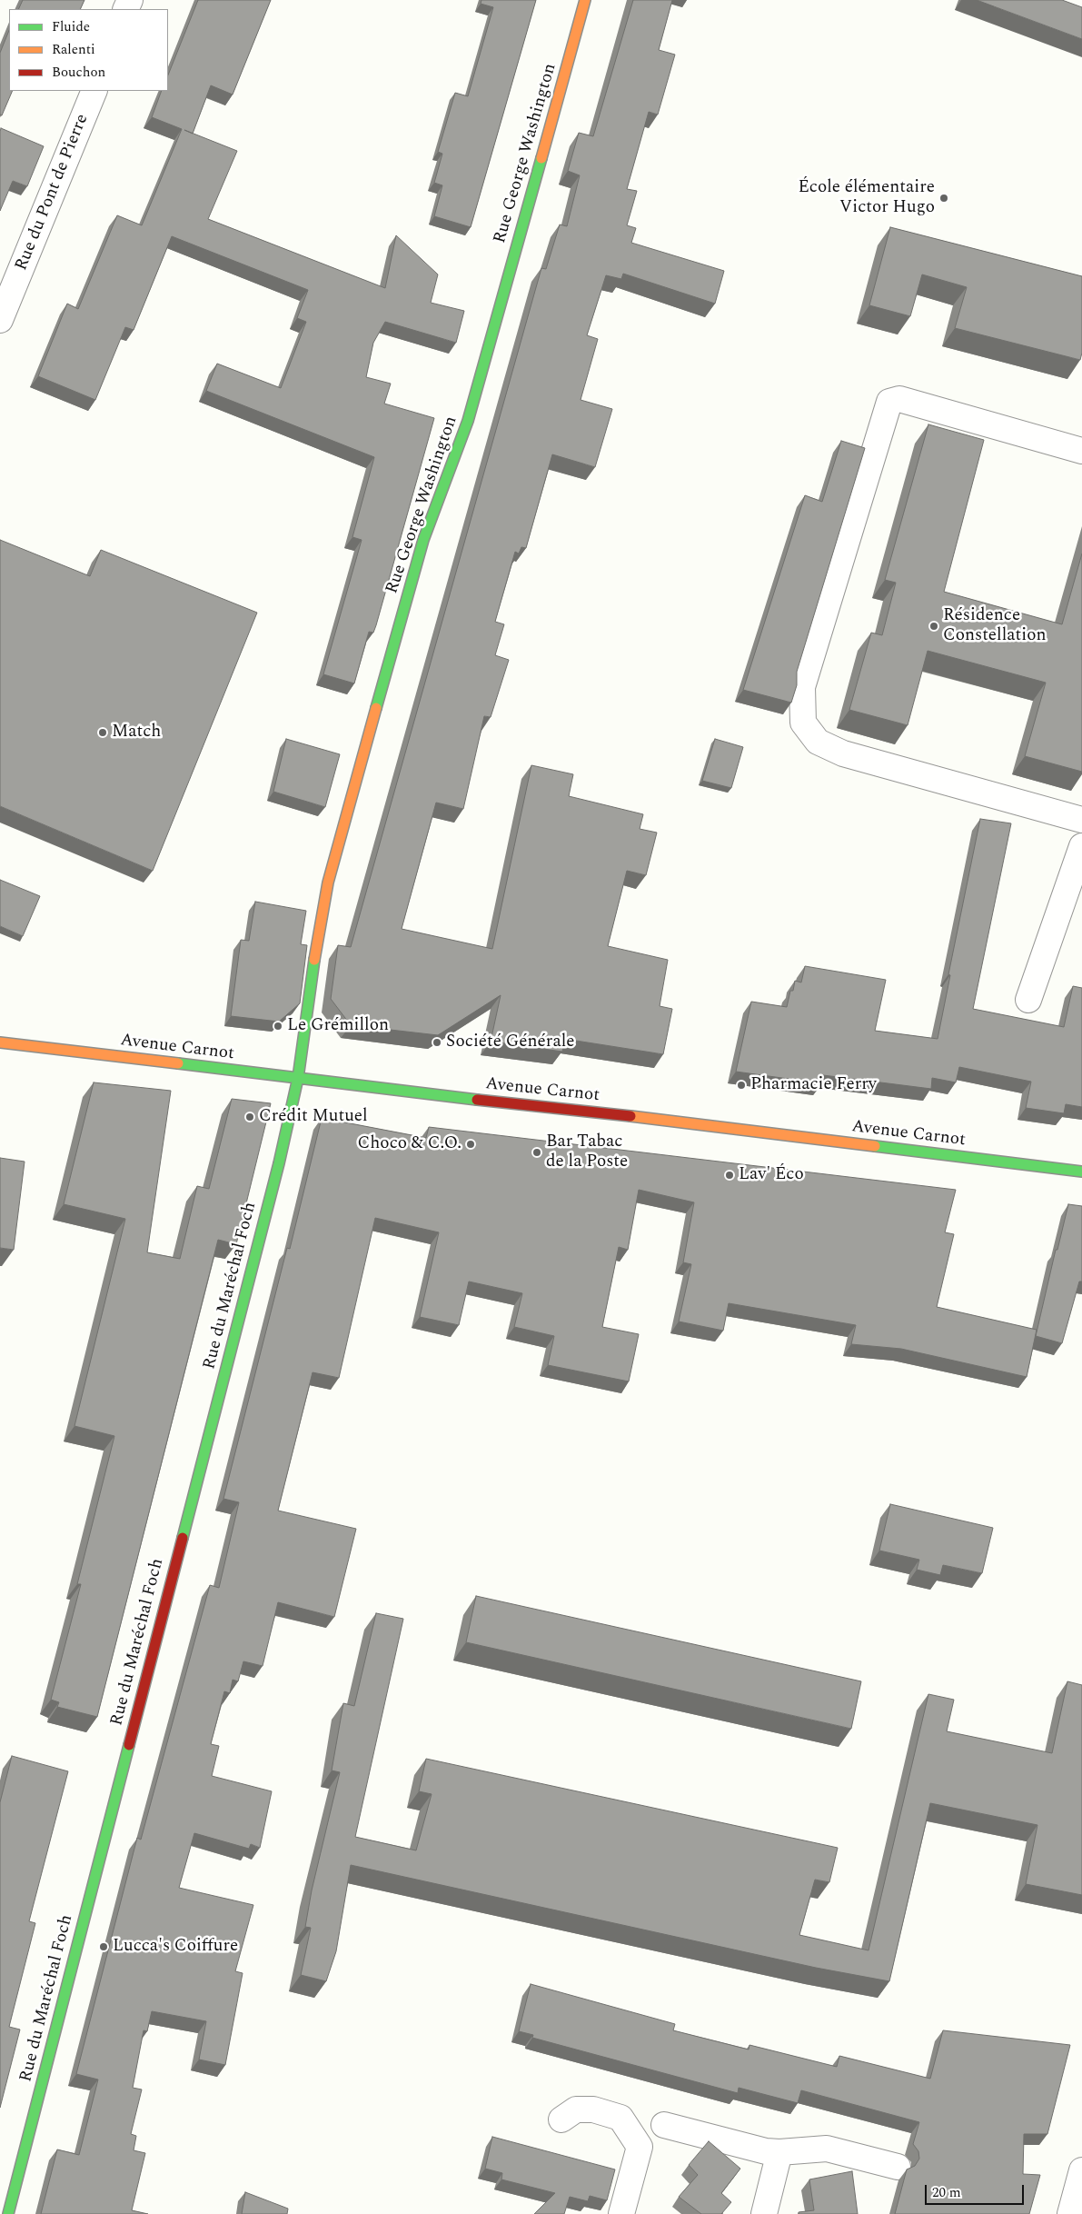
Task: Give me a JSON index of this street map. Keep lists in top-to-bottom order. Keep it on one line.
{"streets":{"street":["Rue George Washington","Rue du Pont de Pierre","Avenue Carnot","Rue du Maréchal Foch"]},"crossings":[["Rue George Washington","Avenue Carnot"],["Rue George Washington","Rue du Maréchal Foch"],["Avenue Carnot","Rue du Maréchal Foch"]],"places":["École élémentaire Victor Hugo","Résidence Constellation","Match","Le Grémillon","Société Générale","Pharmacie Ferry","Crédit Mutuel","Choco & C.O.","Bar Tabac de la Poste","Lav' Éco","Lucca's Coiffure"],"legend":["Fluide","Ralenti","Bouchon"],"scale_bar":"20 m"}
